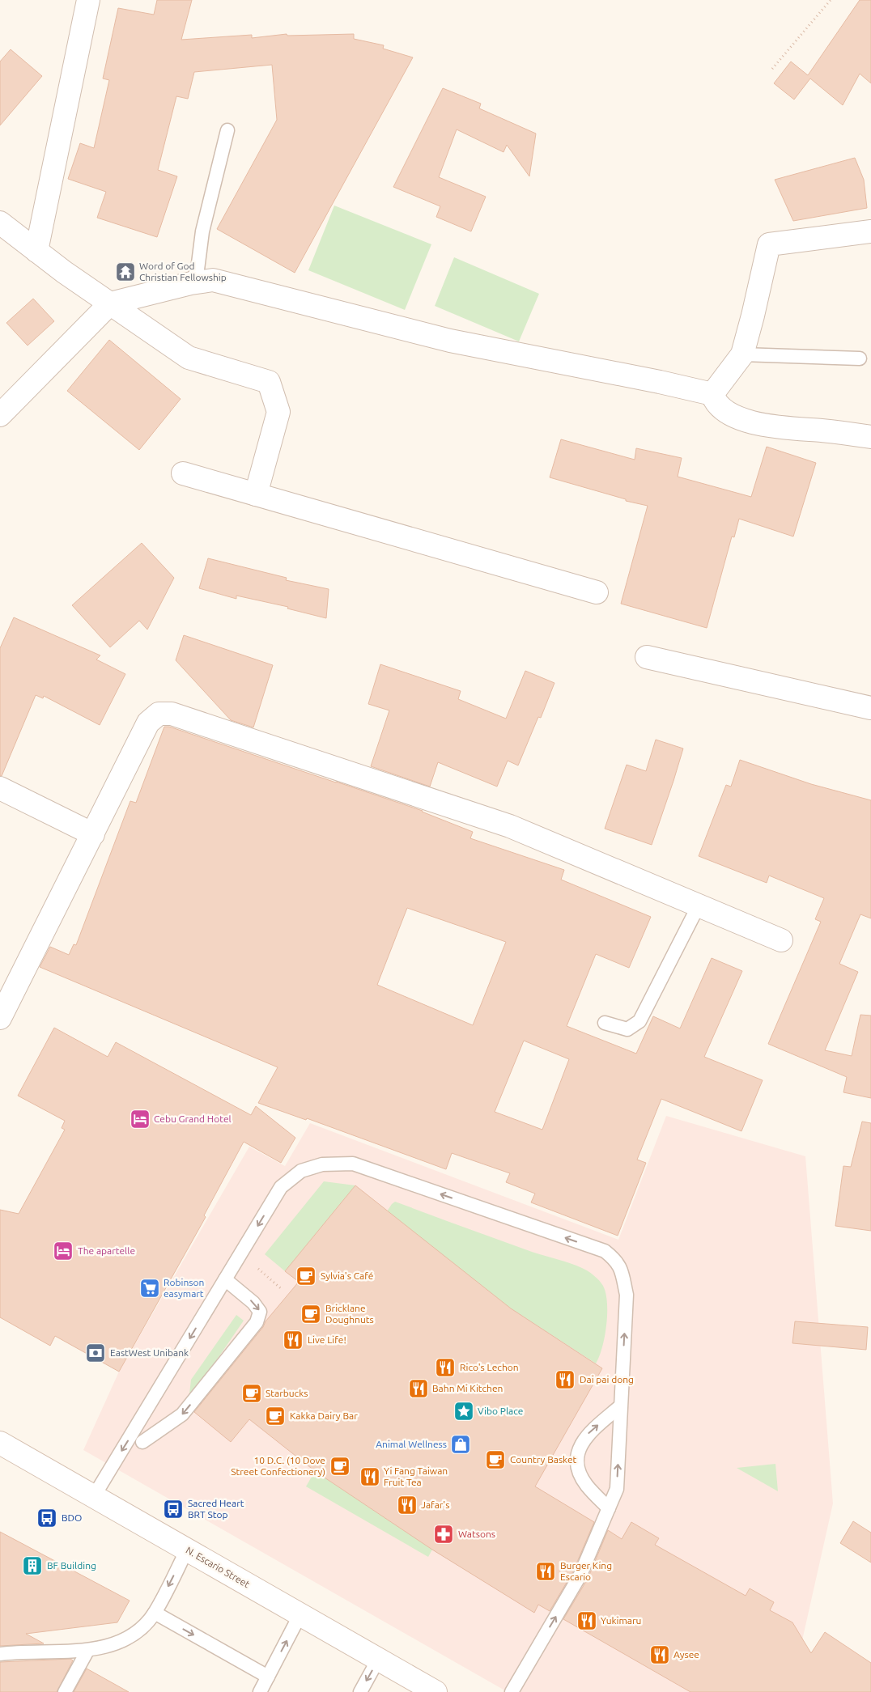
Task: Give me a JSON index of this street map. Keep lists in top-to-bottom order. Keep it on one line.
{"streets":{"street":["N. Escario Street"]},"places":{"temple":["Word of God Christian Fellowship"],"hotel":["Cebu Grand Hotel","The apartelle"],"cafe":["Sylvia's Café","Bricklane Doughnuts","Starbucks","Kakka Dairy Bar","Country Basket","10 D.C. (10 Dove Street Confectionery)"],"supermarket":["Robinson easymart"],"restaurant":["Live Life!","Rico's Lechon","Dai pai dong","Bahn Mi Kitchen","Yi Fang Taiwan Fruit Tea","Jafar's","Burger King Escario","Yukimaru","Aysee"],"bank":["EastWest Unibank"],"place":["Vibo Place"],"shop":["Animal Wellness"],"bus stop":["Sacred Heart BRT Stop","BDO"],"pharmacy":["Watsons"],"building":["BF Building"]}}
